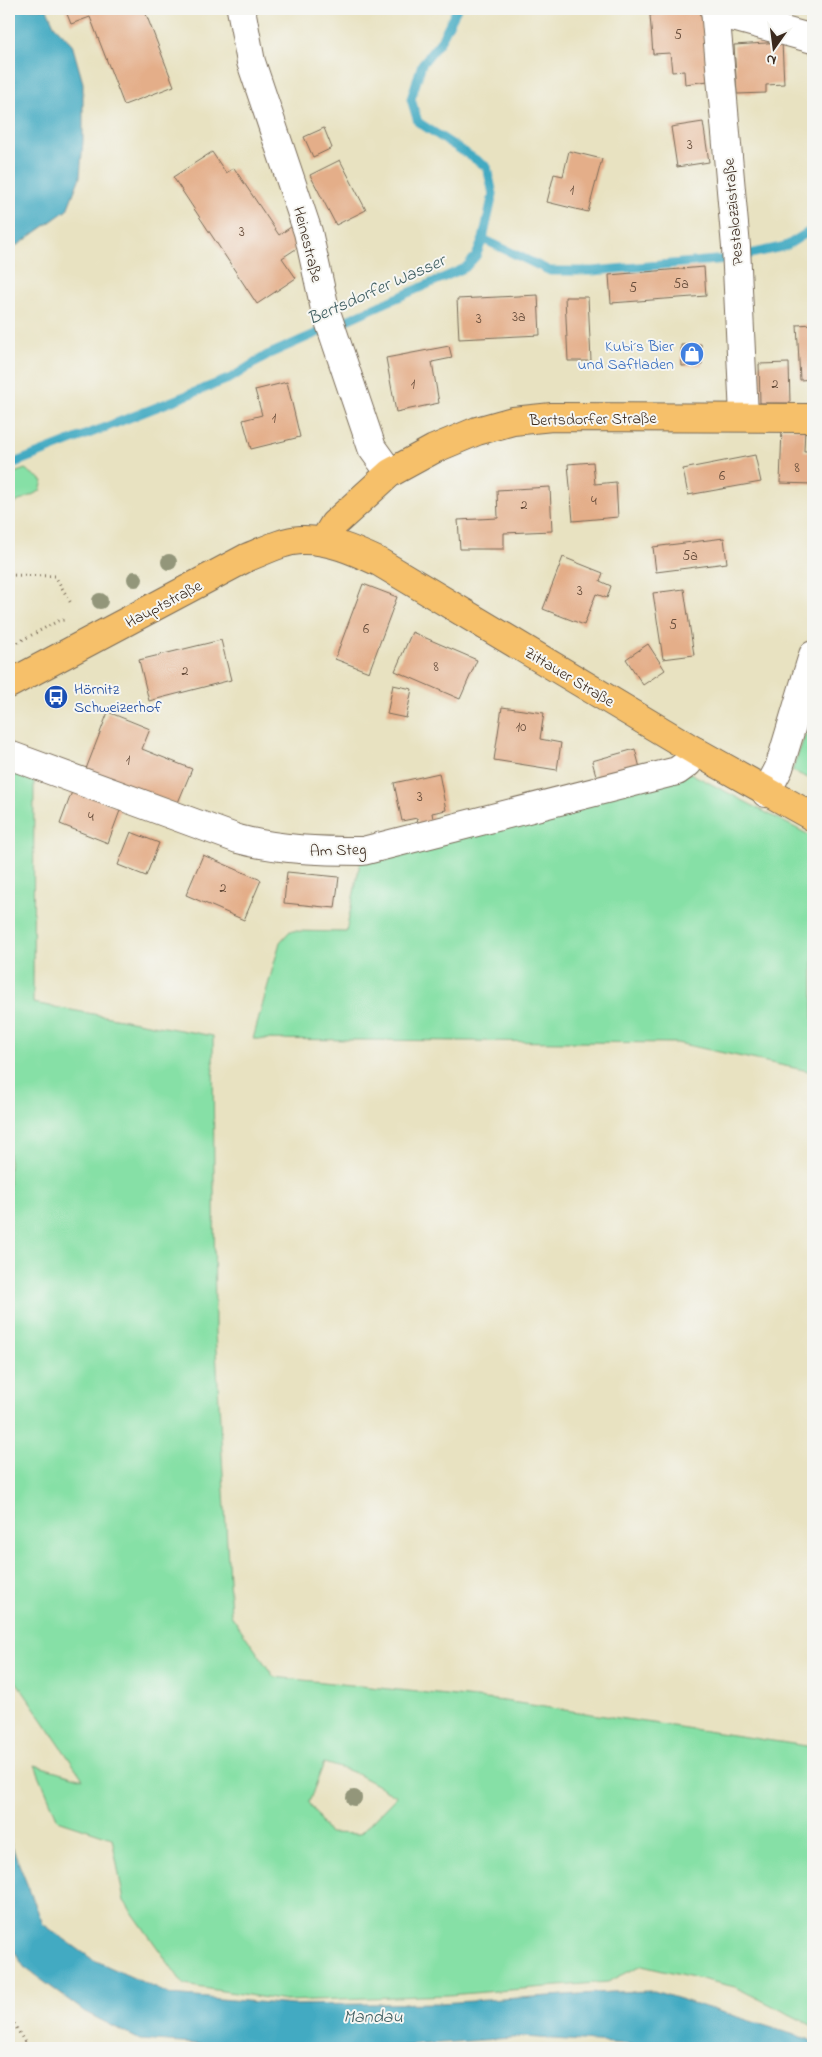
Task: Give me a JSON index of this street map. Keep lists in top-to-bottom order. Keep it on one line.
{"streets":{"main road":["Bertsdorfer Straße","Hauptstraße","Zittauer Straße"],"street":["Pestalozzistraße","Heinestraße","Am Steg"]},"crossings":[["Pestalozzistraße","Bertsdorfer Straße"],["Heinestraße","Bertsdorfer Straße"],["Bertsdorfer Straße","Hauptstraße"],["Bertsdorfer Straße","Zittauer Straße"],["Hauptstraße","Zittauer Straße"],["Zittauer Straße","Am Steg"]],"water":["Bertsdorfer Wasser","Mandau"],"places":{"shop":["Kubi´s Bier und Saftladen"],"bus stop":["Hörnitz Schweizerhof"]},"house_numbers":["5","3","1","3","5a","5","3a","3","1","2","1","8","6","4","2","5a","3","5","6","8","2","10","1","3","4","2"],"north":"bottom"}
